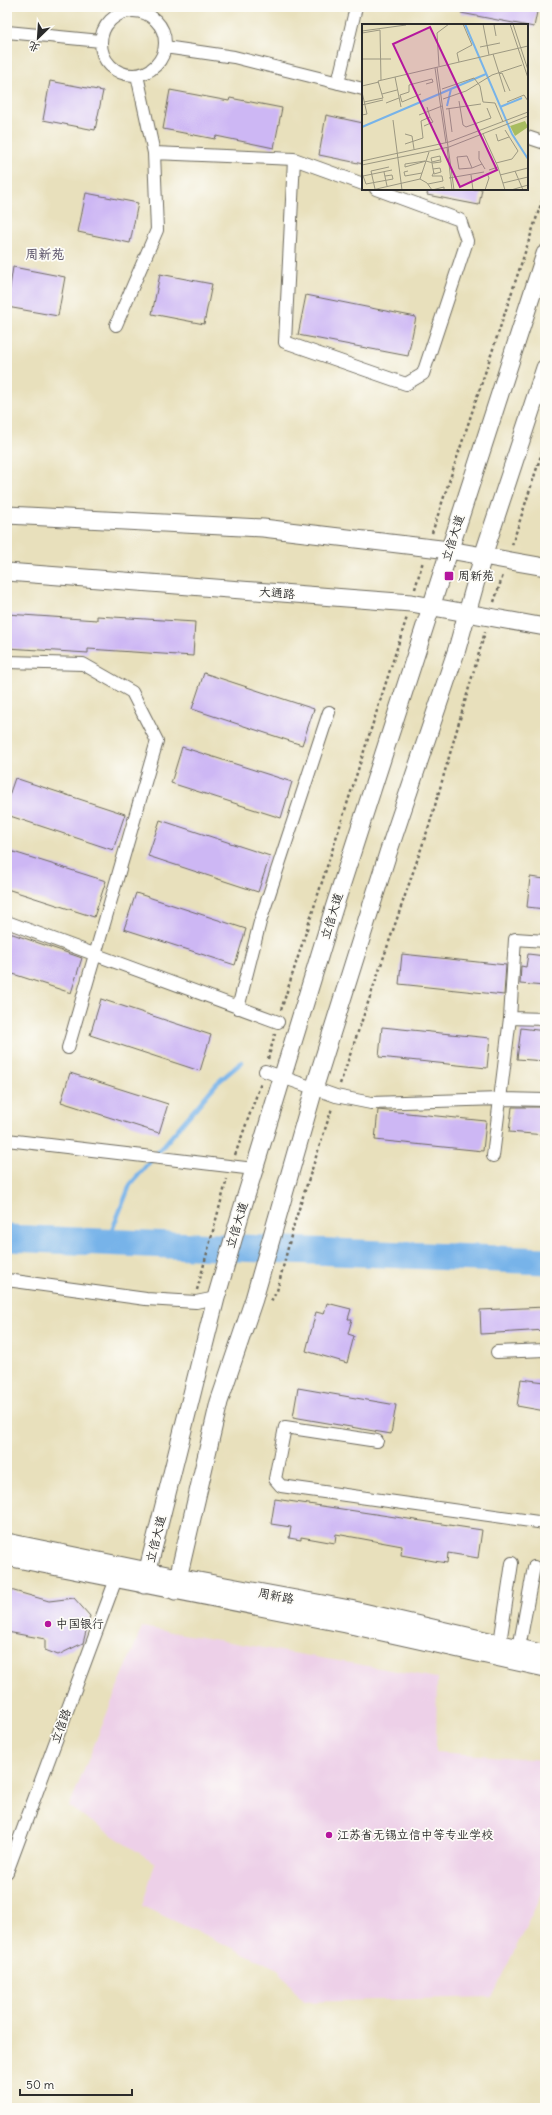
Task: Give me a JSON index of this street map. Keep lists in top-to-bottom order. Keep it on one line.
{"streets":{"street":["立信大道","大通路","周新路","立信路"]},"crossings":[["立信大道","大通路"],["立信大道","周新路"],["周新路","立信路"]],"districts":["周新苑"],"places":{"transit":["周新苑"],"other":["中国银行","江苏省无锡立信中等专业学校"]},"scale_bar":"50 m","north":"bottom left"}
